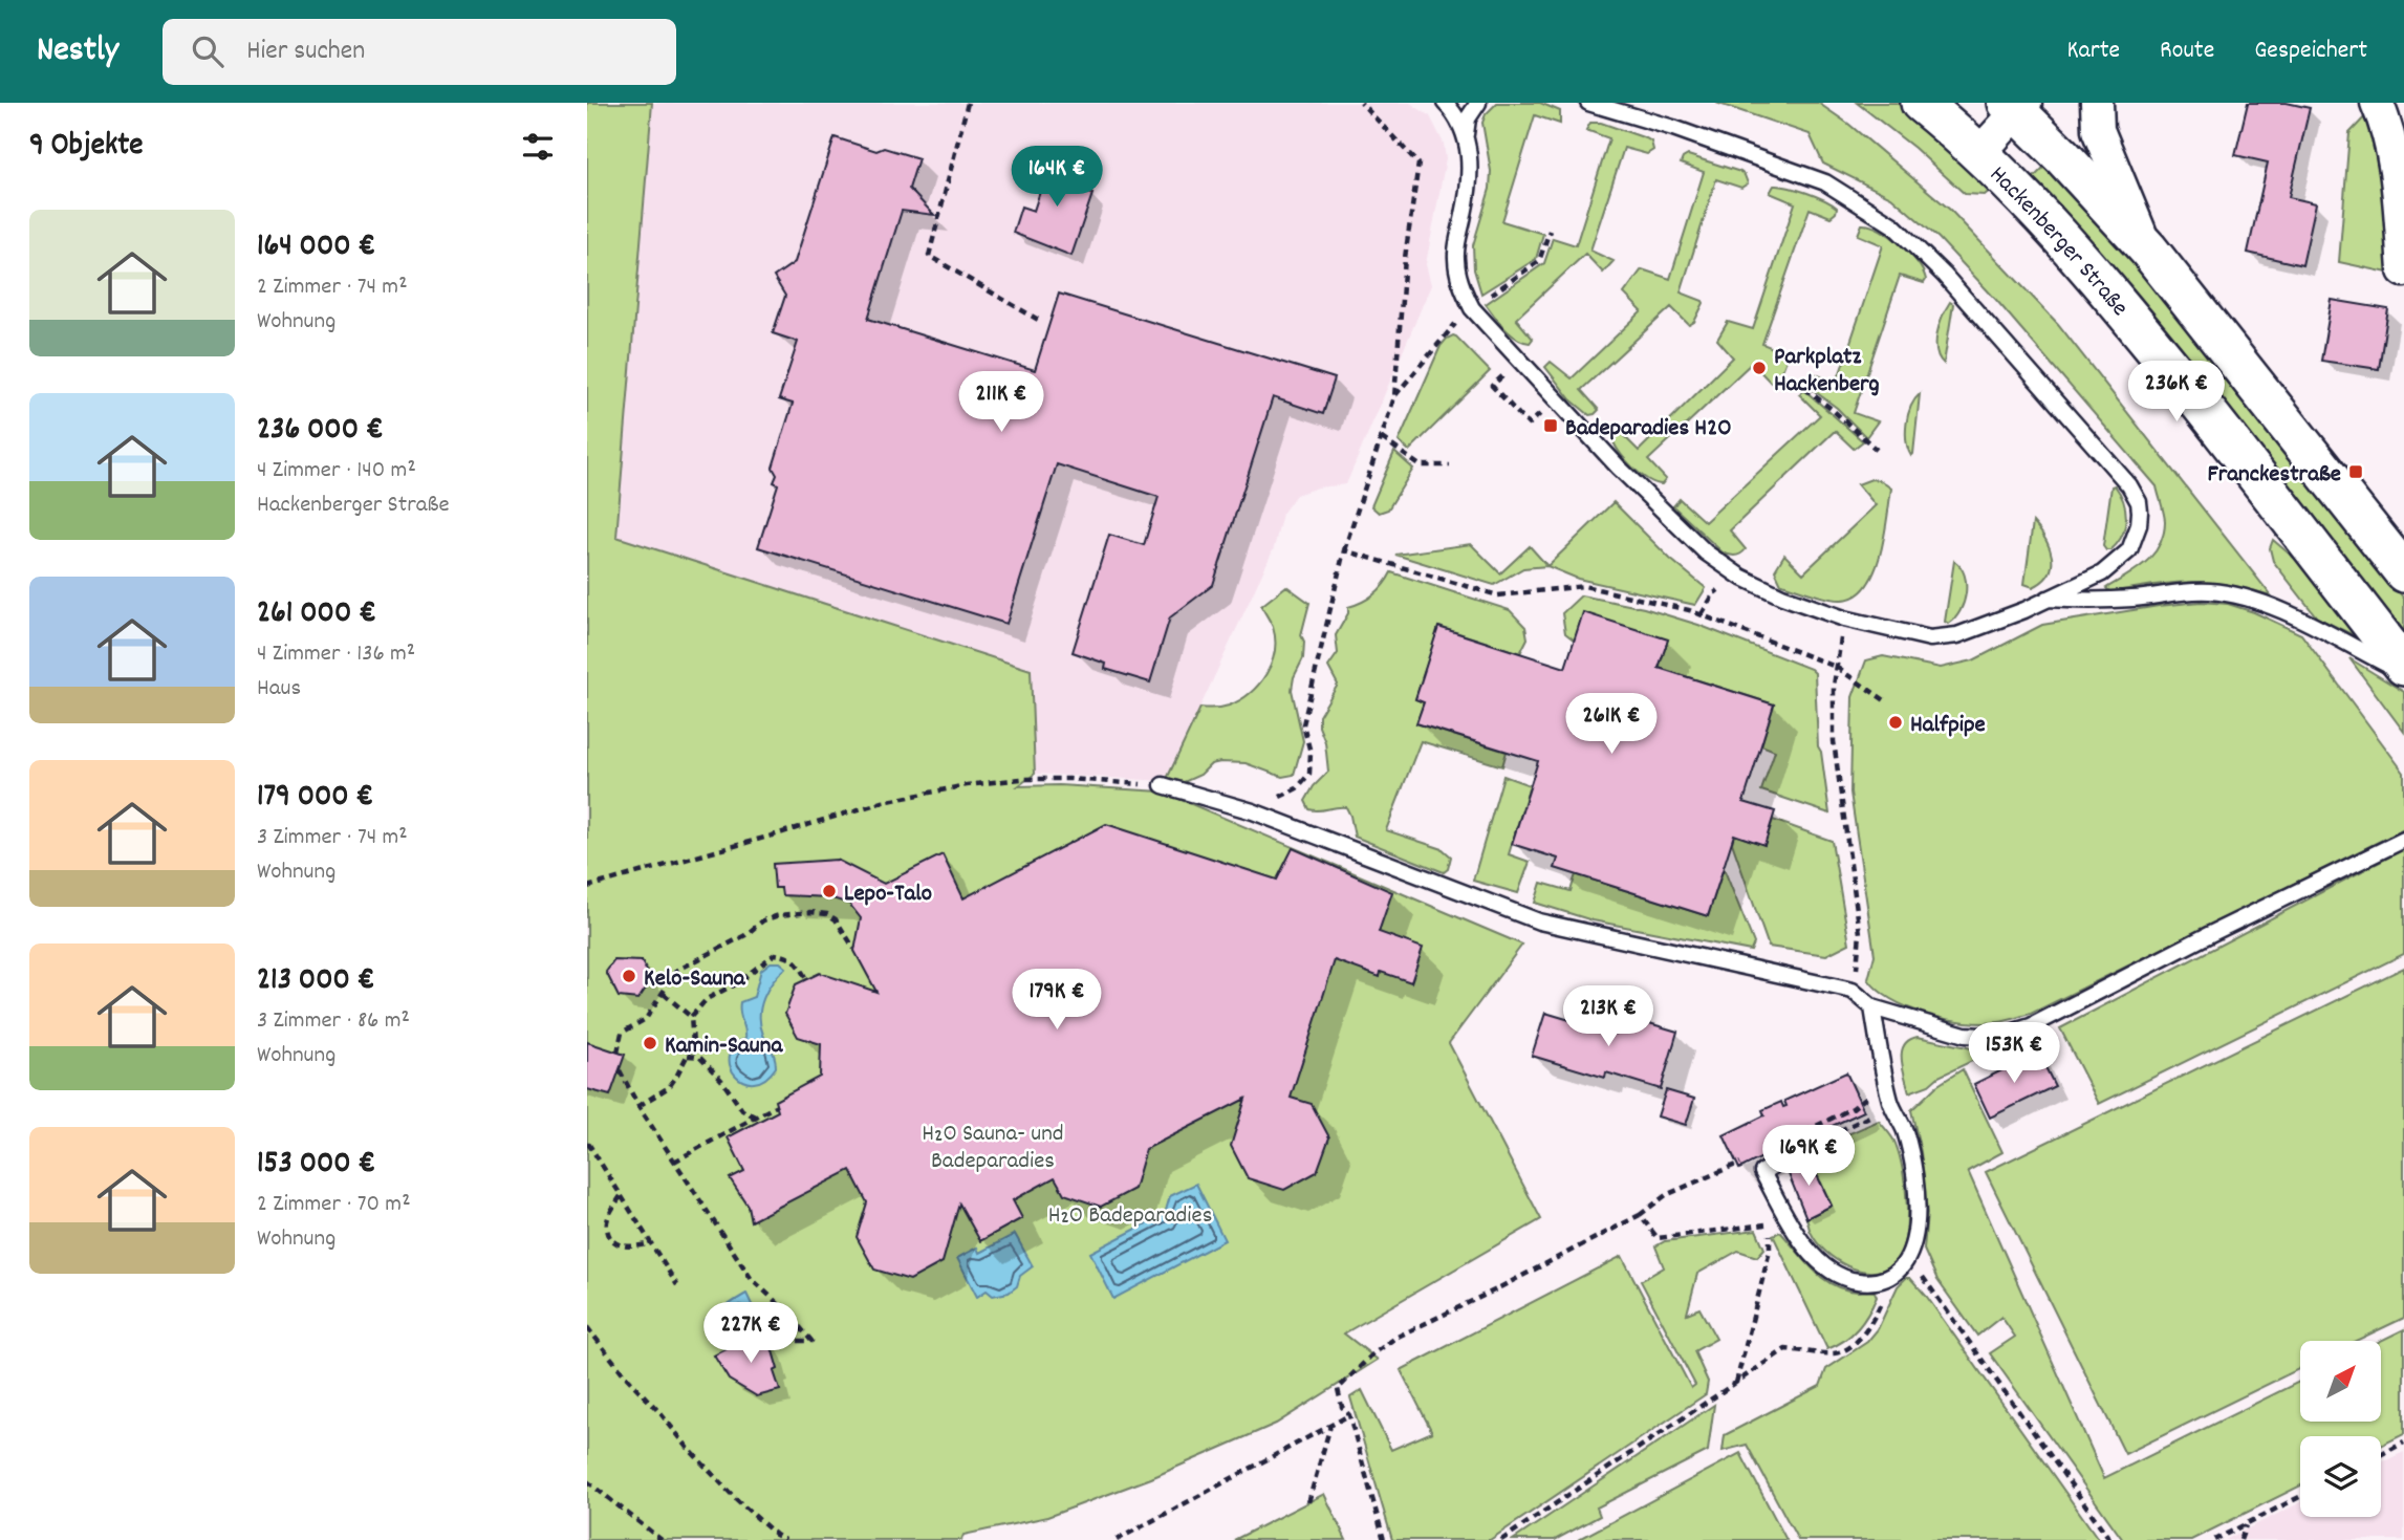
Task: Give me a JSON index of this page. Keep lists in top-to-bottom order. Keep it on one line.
{"streets":{"street":["Hackenberger Straße"]},"parks":["H₂O Sauna- und Badeparadies","H₂O Badeparadies"],"places":{"other":["Parkplatz Hackenberg","Halfpipe","Lepo-Talo","Kelo-Sauna","Kamin-Sauna"],"transit":["Badeparadies H2O","Franckestraße"]},"north":"top right","page":{"header":"Nestly","search":"Hier suchen","nav":["Karte","Route","Gespeichert"],"heading":"9 Objekte","price":["164K €","236K €","211K €","261K €","179K €","213K €","153K €","169K €","227K €"],"list":[{"name":"164 000 €","note":"2 Zimmer · 74 m² · Wohnung"},{"name":"236 000 €","note":"4 Zimmer · 140 m² · Hackenberger Straße"},{"name":"261 000 €","note":"4 Zimmer · 136 m² · Haus"},{"name":"179 000 €","note":"3 Zimmer · 74 m² · Wohnung"},{"name":"213 000 €","note":"3 Zimmer · 86 m² · Wohnung"},{"name":"153 000 €","note":"2 Zimmer · 70 m² · Wohnung"}]}}
